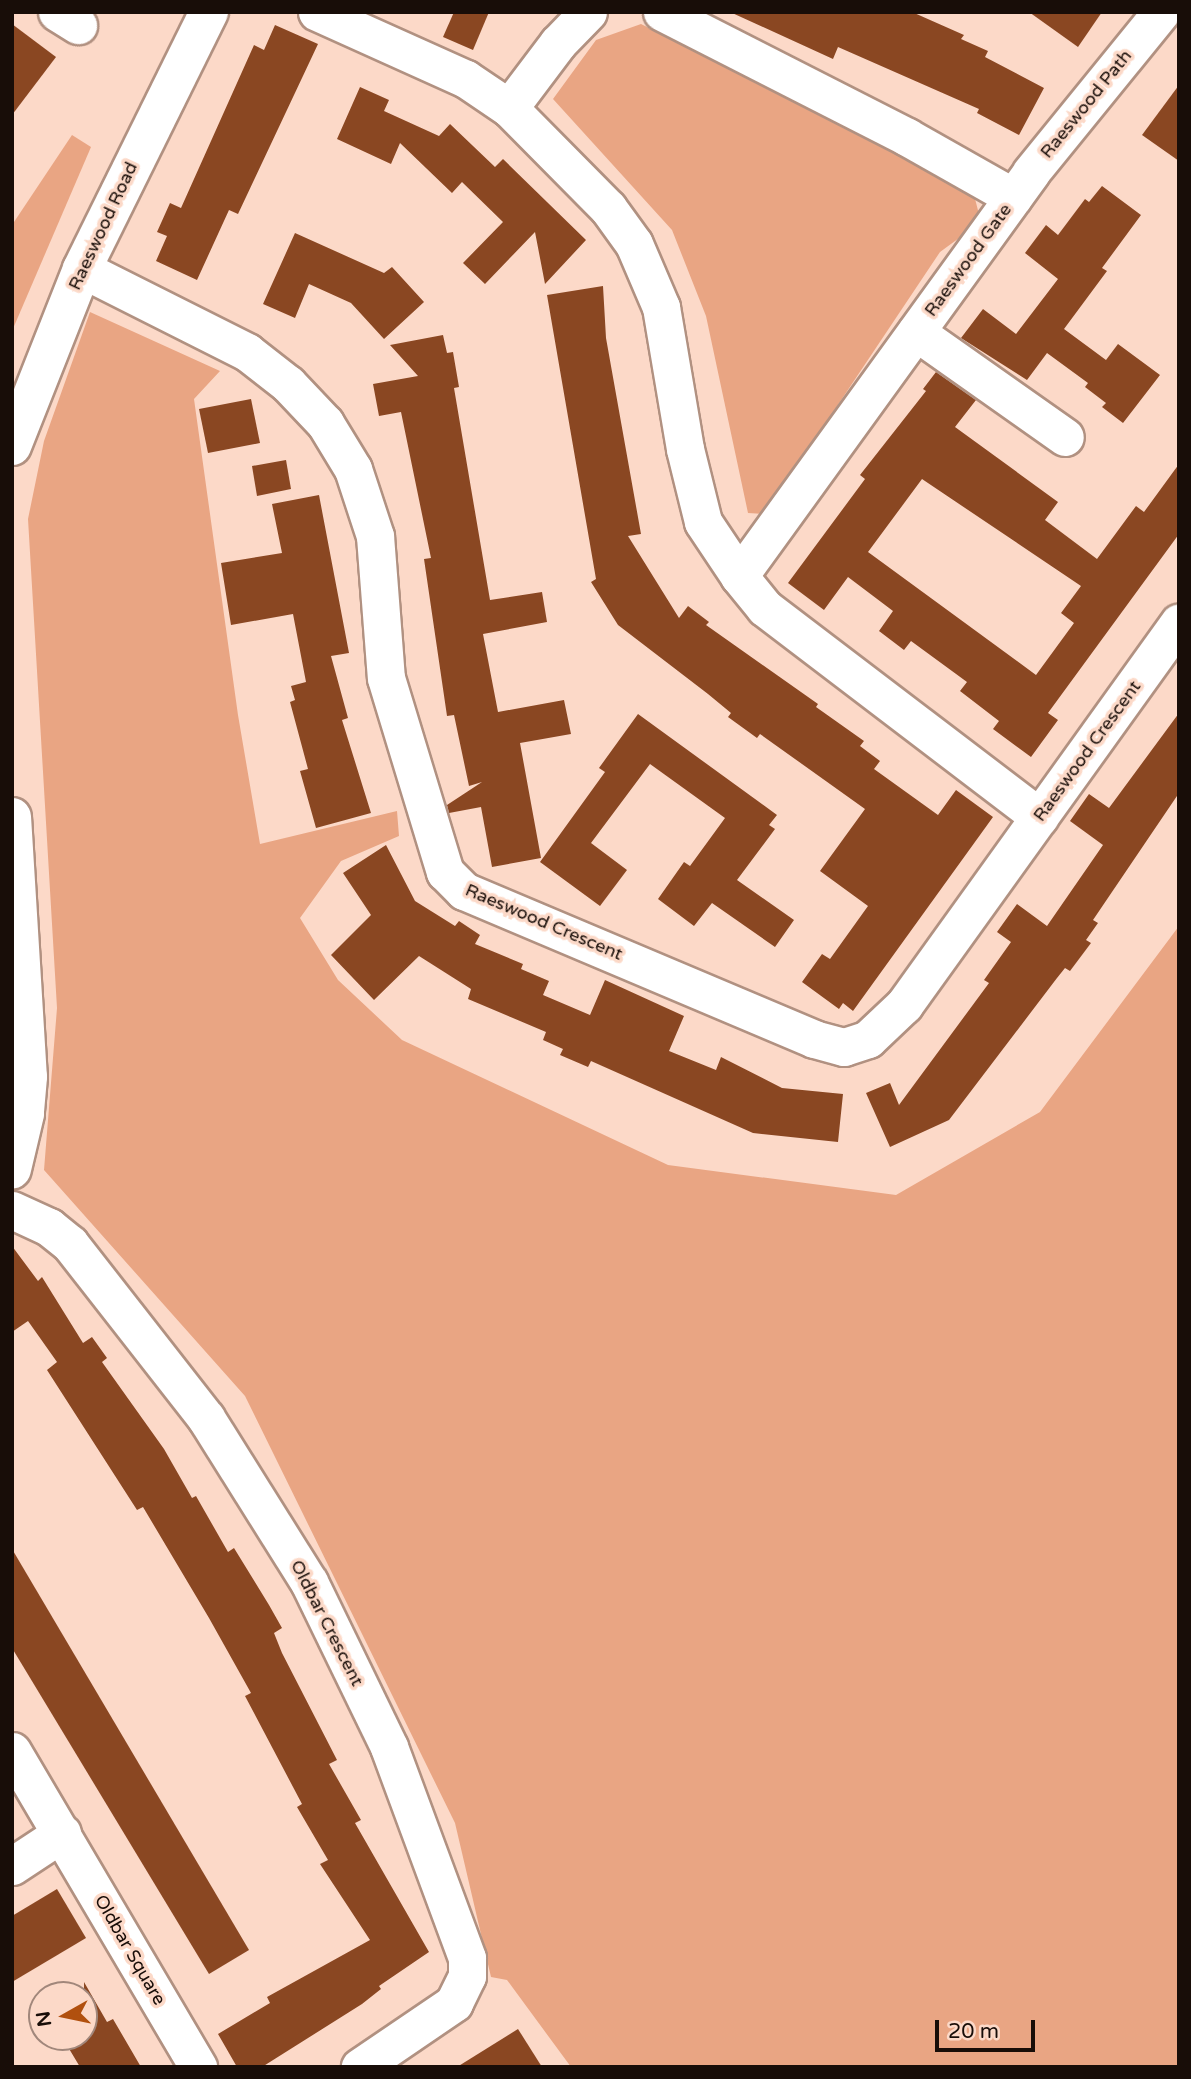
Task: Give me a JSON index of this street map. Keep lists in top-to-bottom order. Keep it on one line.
{"streets":{"street":["Raeswood Path","Raeswood Road","Raeswood Gate","Raeswood Crescent","Oldbar Crescent","Oldbar Square"]},"crossings":[["Raeswood Path","Raeswood Gate"],["Raeswood Road","Raeswood Crescent"]],"scale_bar":"20 m","north":"left"}
